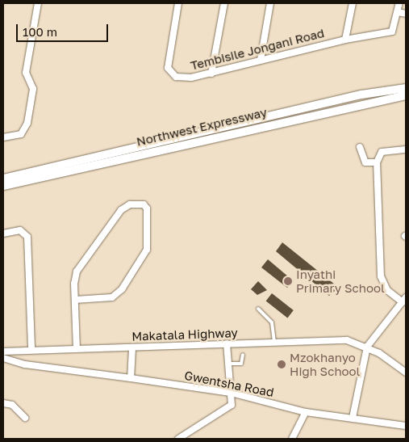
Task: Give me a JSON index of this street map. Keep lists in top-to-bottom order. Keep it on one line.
{"streets":{"main road":["Northwest Expressway"],"street":["Tembisile Jongani Road","Makatala Highway","Gwentsha Road"]},"places":["Inyathi Primary School","Mzokhanyo High School"],"scale_bar":"100 m"}
